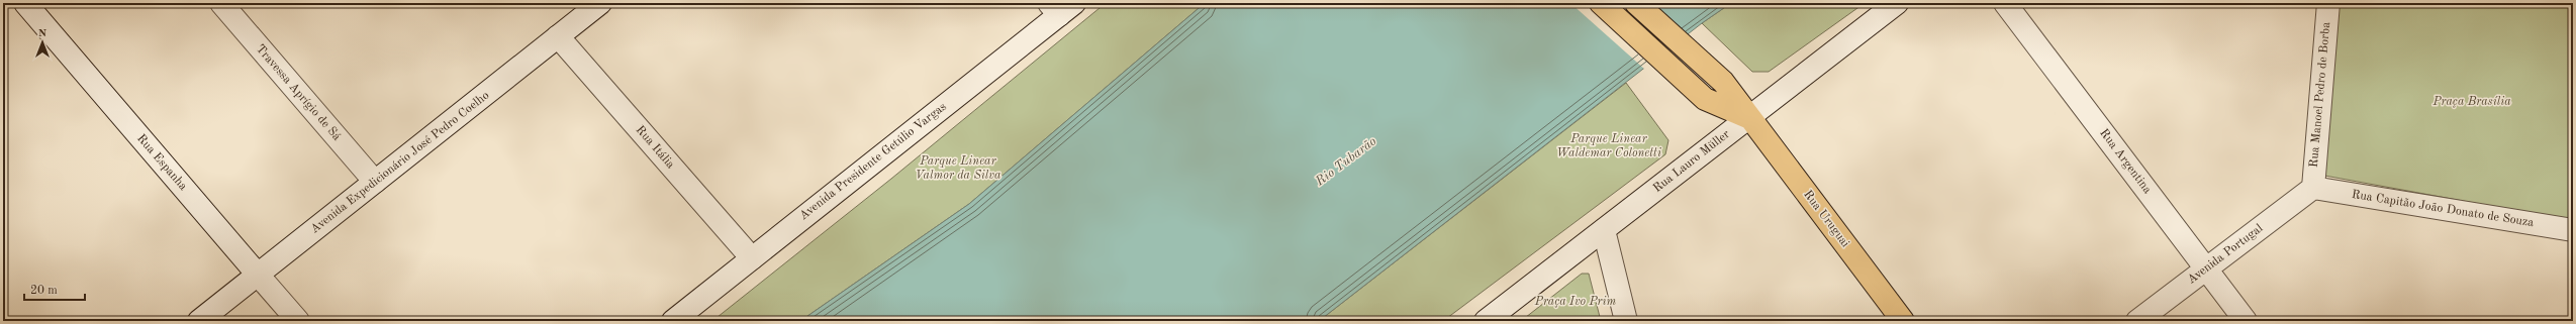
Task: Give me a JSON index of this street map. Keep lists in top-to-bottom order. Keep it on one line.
{"streets":{"main road":["Rua Uruguai"],"street":["Travessa Aprígio de Sá","Rua Manoel Pedro de Borba","Rua Itália","Avenida Presidente Getúlio Vargas","Rua Lauro Müller","Rua Argentina","Rua Espanha","Avenida Expedicionário José Pedro Coelho","Rua Capitão João Donato de Souza","Avenida Portugal"]},"crossings":[["Travessa Aprígio de Sá","Avenida Expedicionário José Pedro Coelho"],["Rua Manoel Pedro de Borba","Rua Capitão João Donato de Souza"],["Rua Manoel Pedro de Borba","Avenida Portugal"],["Rua Itália","Avenida Presidente Getúlio Vargas"],["Rua Itália","Avenida Expedicionário José Pedro Coelho"],["Rua Lauro Müller","Rua Uruguai"],["Rua Argentina","Avenida Portugal"],["Rua Espanha","Avenida Expedicionário José Pedro Coelho"],["Rua Capitão João Donato de Souza","Avenida Portugal"]],"water":["Rio Tubarão"],"parks":["Praça Brasília","Parque Linear Waldemar Colonetti","Parque Linear Valmor da Silva","Praça Ivo Prim"],"scale_bar":"20 m","north":"top"}
